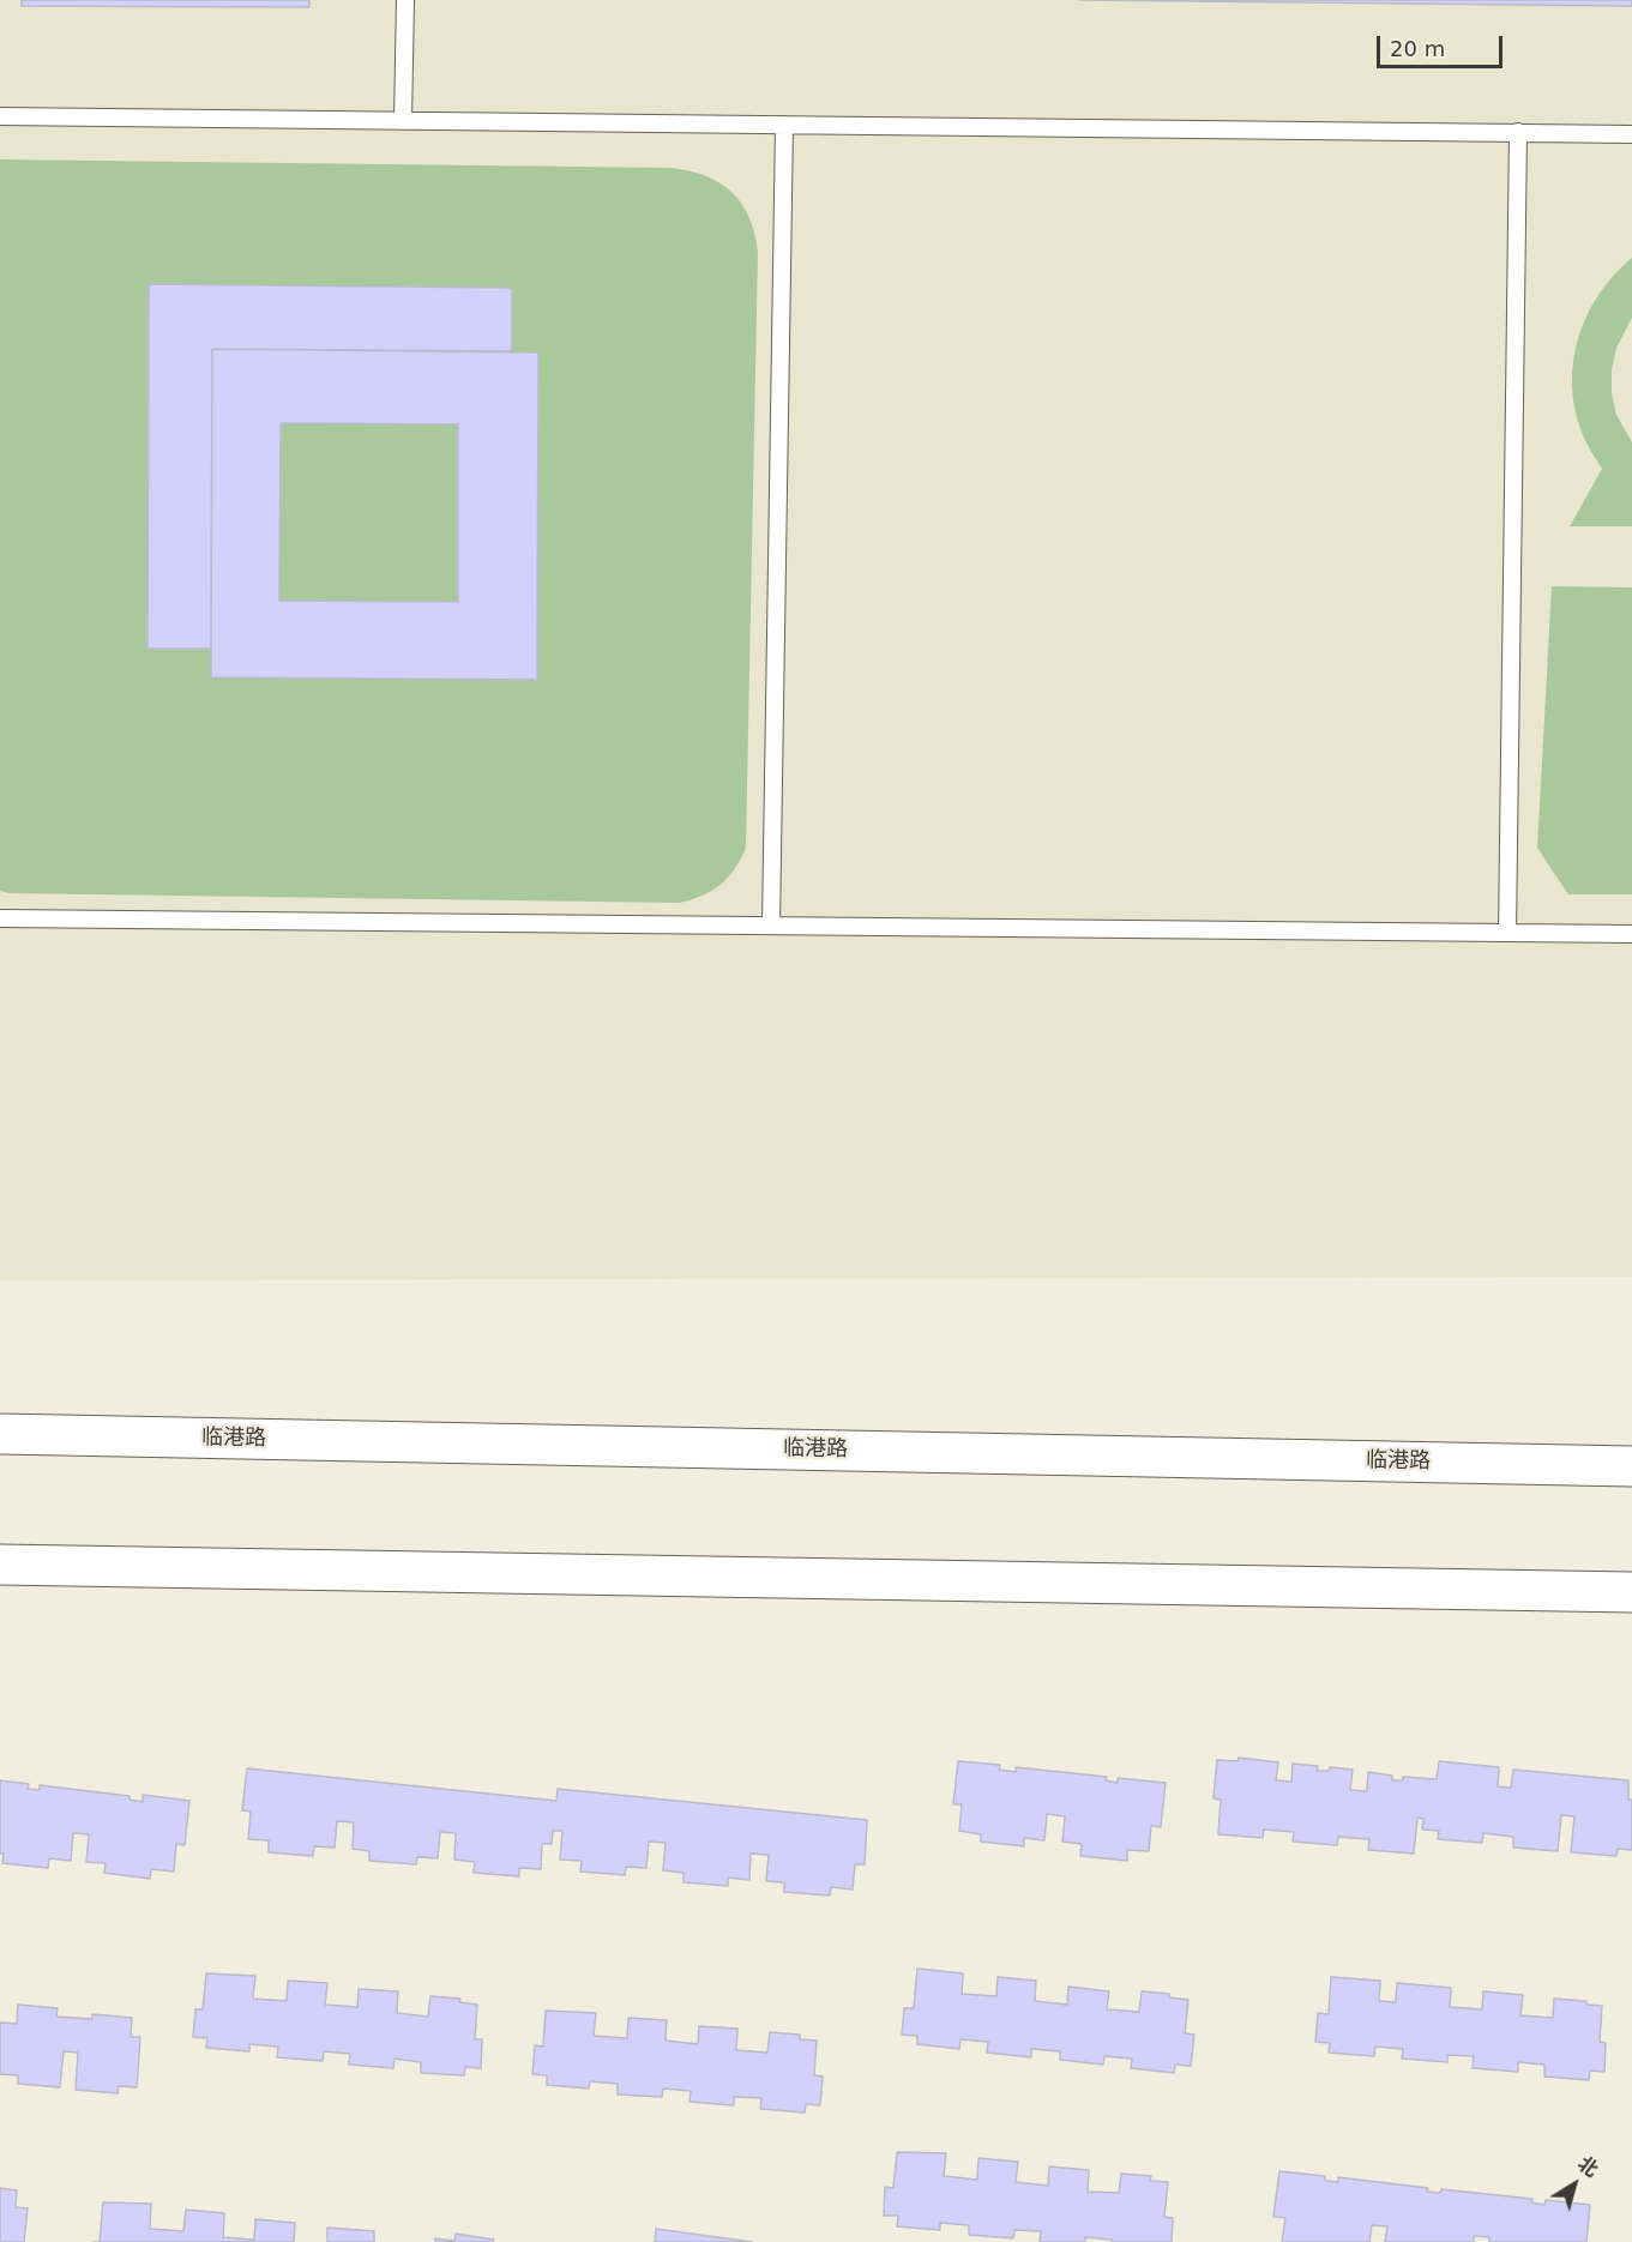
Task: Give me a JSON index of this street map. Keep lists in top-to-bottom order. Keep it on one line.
{"streets":{"main road":["临港路"]},"scale_bar":"20 m","north":"top right"}
